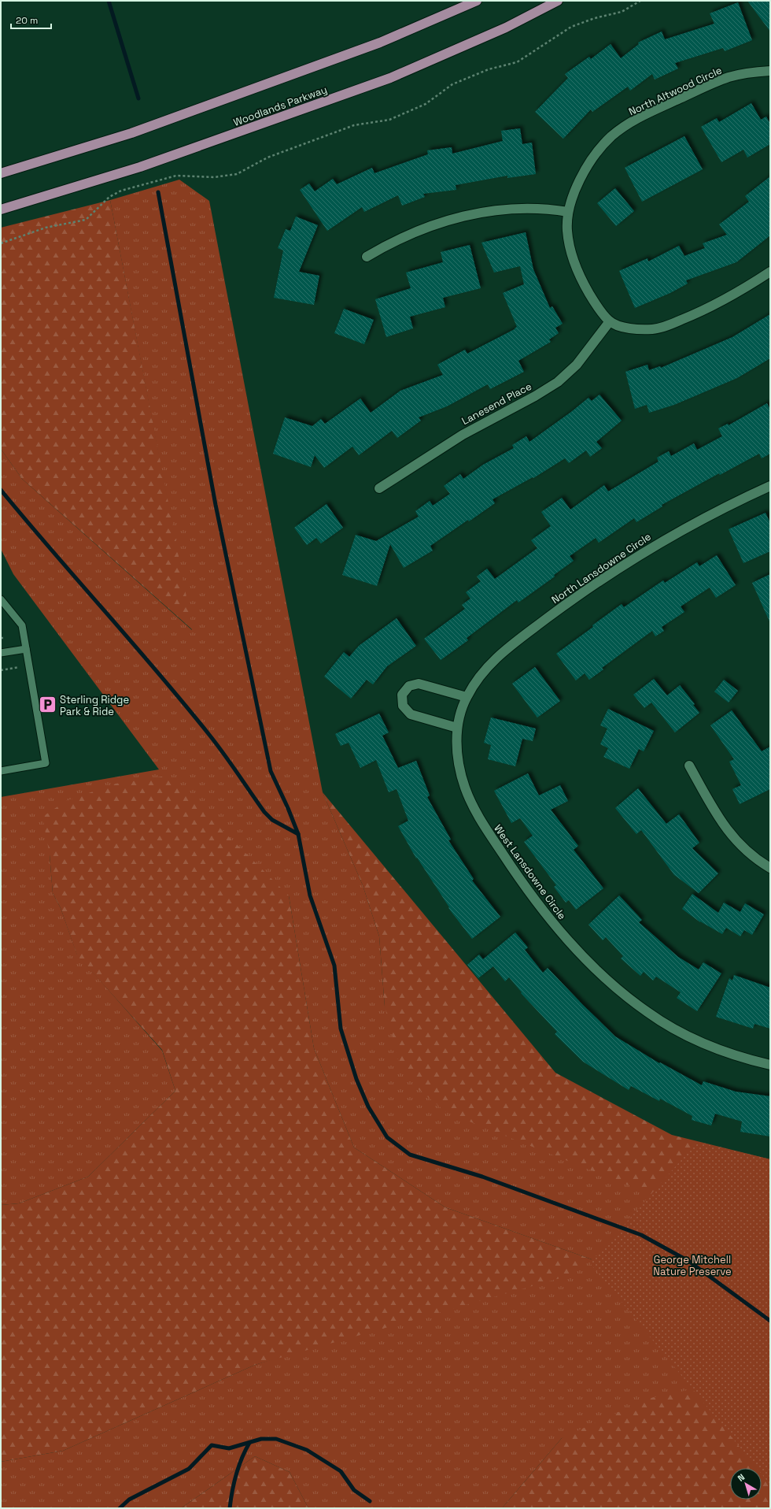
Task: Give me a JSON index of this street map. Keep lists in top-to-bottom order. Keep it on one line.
{"streets":{"main road":["Woodlands Parkway"],"street":["North Altwood Circle","Lanesend Place","North Lansdowne Circle","West Lansdowne Circle"]},"crossings":[["North Altwood Circle","Lanesend Place"],["North Lansdowne Circle","West Lansdowne Circle"]],"parks":["George Mitchell Nature Preserve"],"places":{"parking":["Sterling Ridge Park & Ride"]},"scale_bar":"20 m","north":"top left"}
